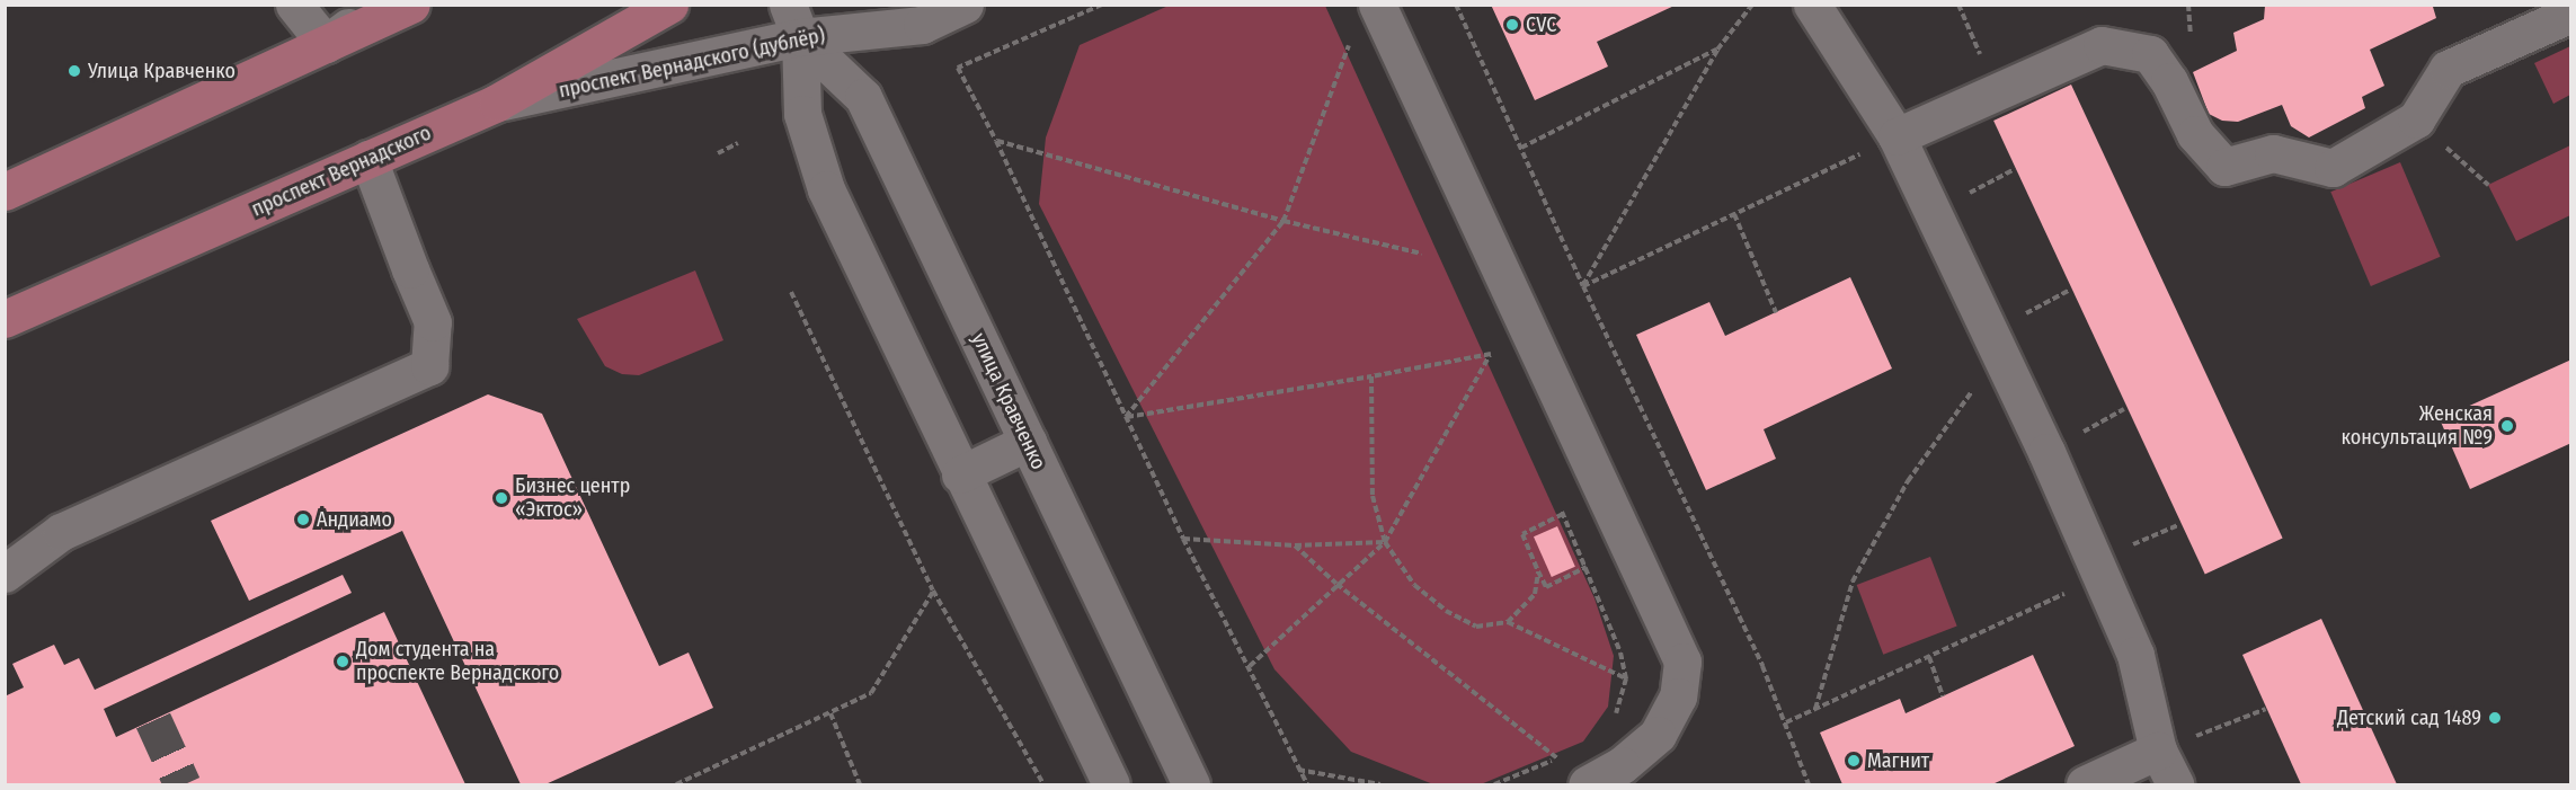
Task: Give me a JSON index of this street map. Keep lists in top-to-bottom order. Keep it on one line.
{"streets":{"main road":["проспект Вернадского"],"street":["проспект Вернадского (дублёр)","улица Кравченко"]},"crossings":[["проспект Вернадского (дублёр)","проспект Вернадского"],["проспект Вернадского (дублёр)","улица Кравченко"]],"places":["CVC","Улица Кравченко","Женская консультация №9","Бизнес центр «Эктос»","Андиамо","Дом студента на проспекте Вернадского","Детский сад 1489","Магнит"]}
